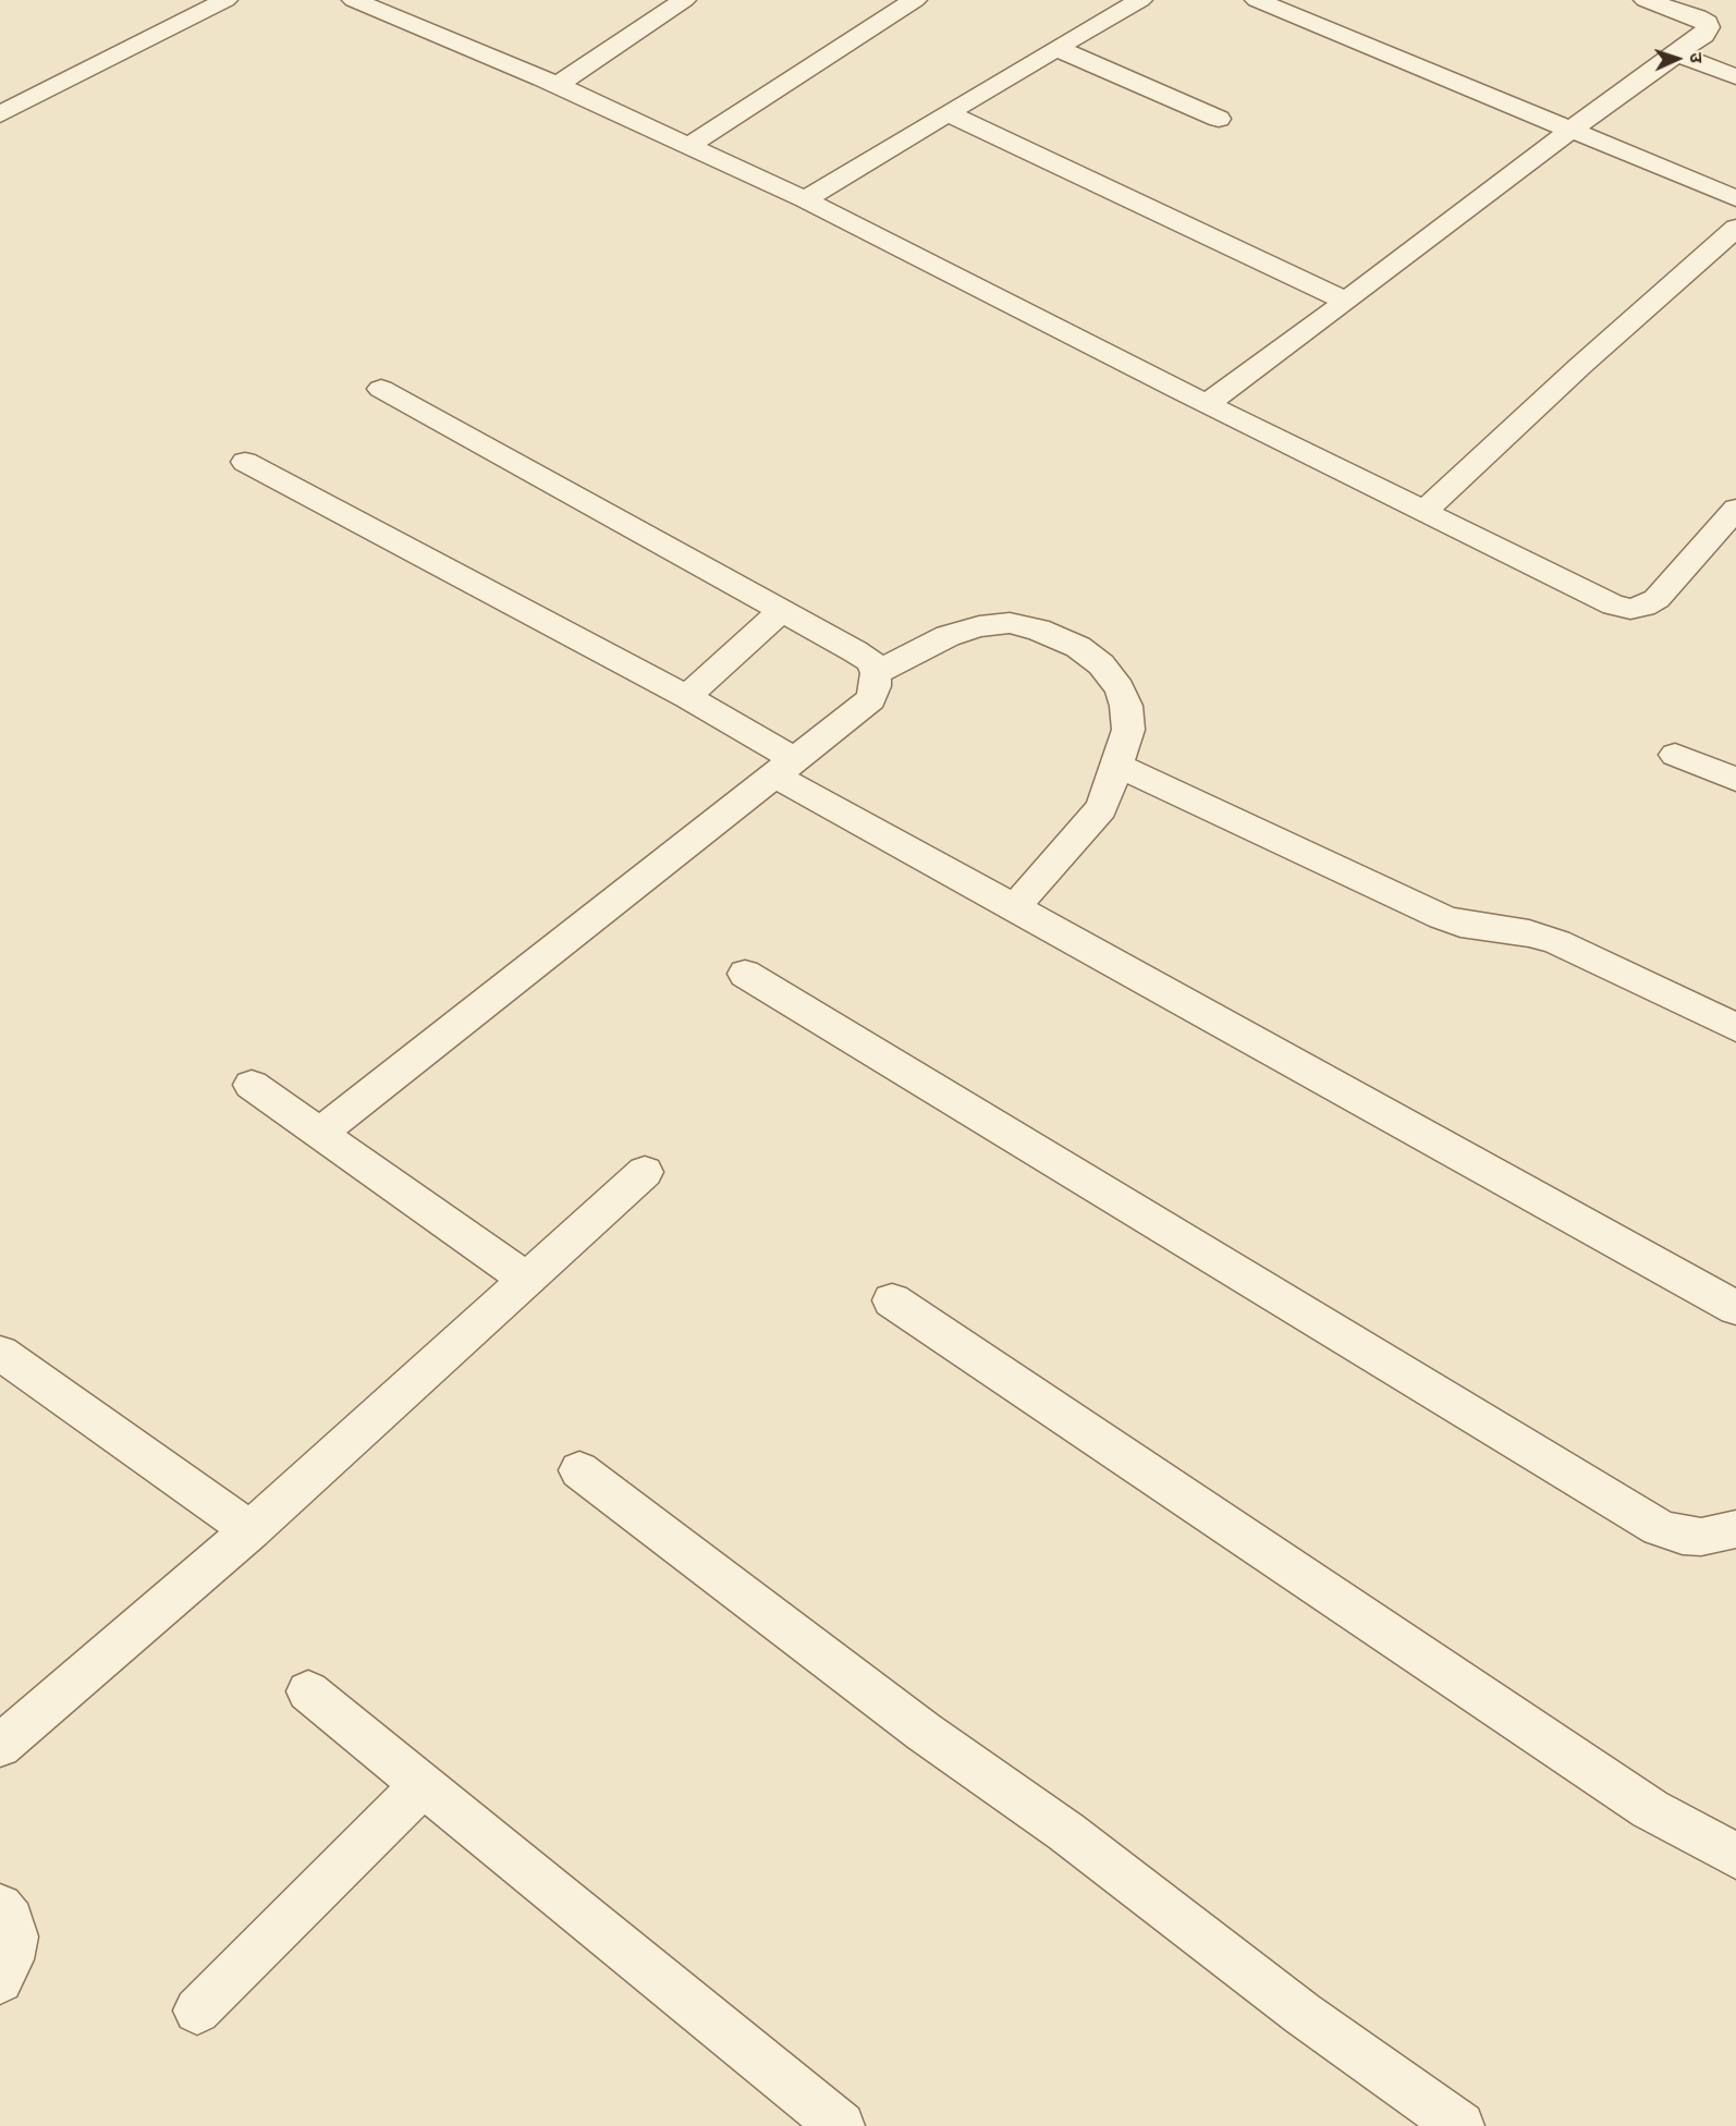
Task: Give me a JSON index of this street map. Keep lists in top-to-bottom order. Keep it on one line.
{"north":"right"}
